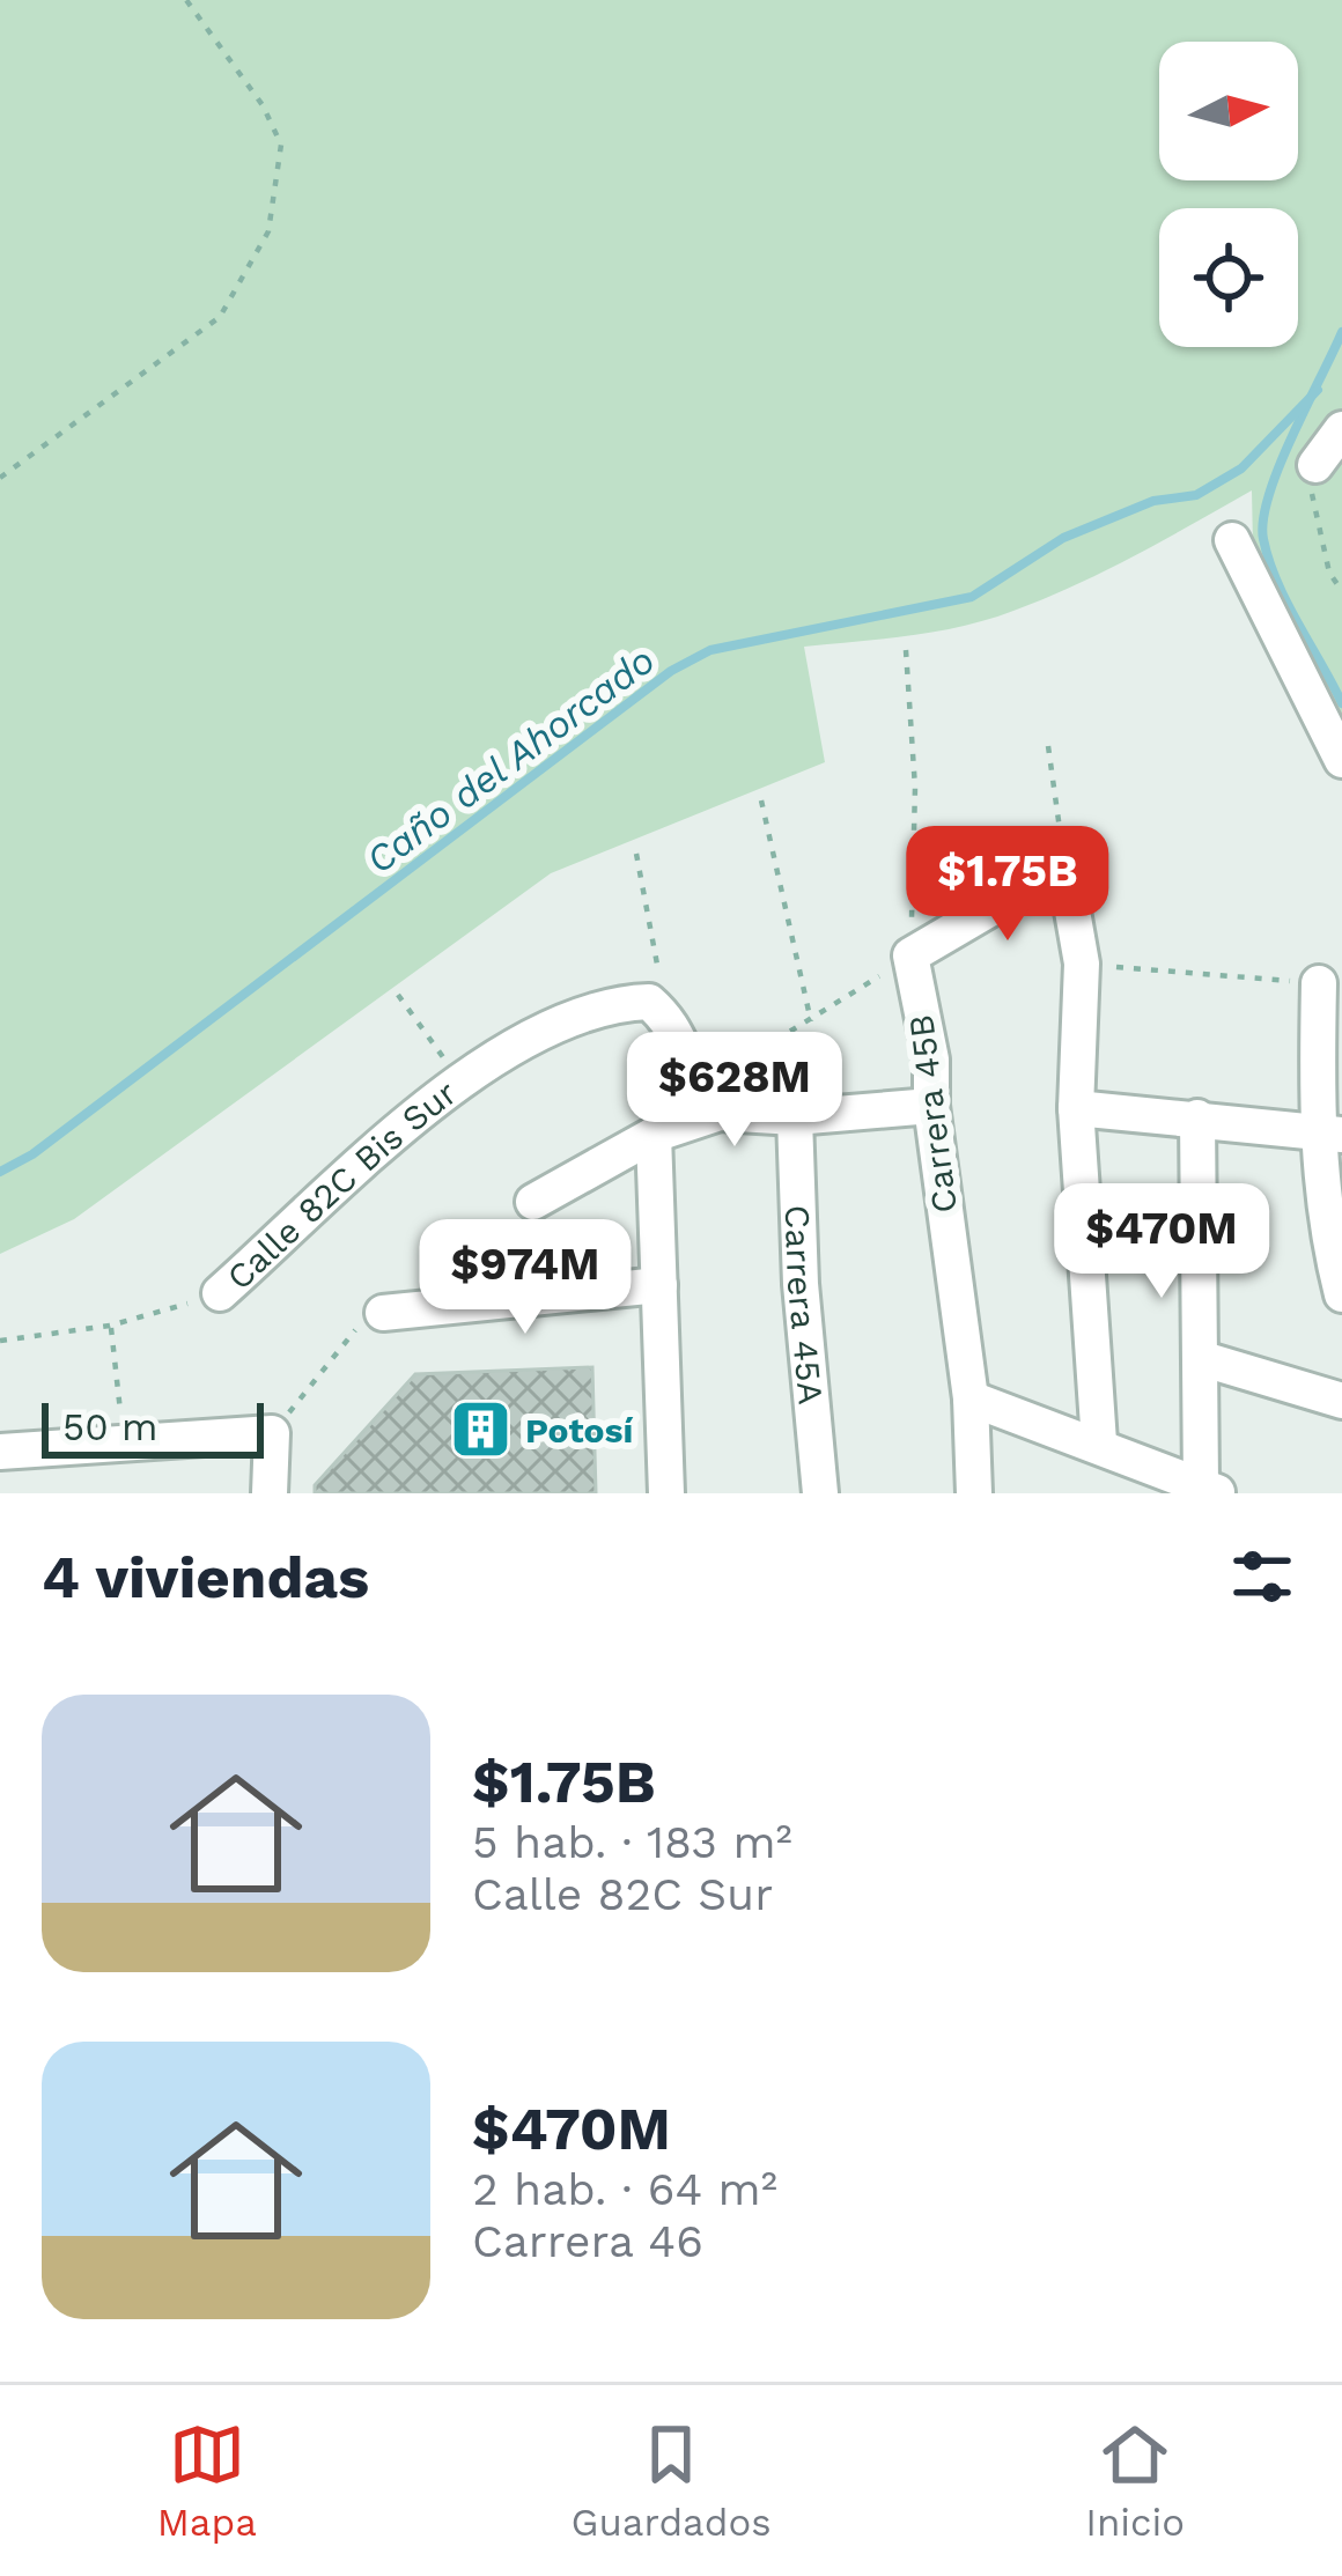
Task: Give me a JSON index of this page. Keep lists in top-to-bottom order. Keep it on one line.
{"streets":{"street":["Carrera 45B","Calle 82C Bis Sur","Carrera 45A"]},"water":["Caño del Ahorcado"],"places":{"building":["Potosí"]},"scale_bar":"50 m","north":"right","page":{"price":["$1.75B","$628M","$470M","$974M"],"scale":"50 m","heading":"4 viviendas","list":[{"name":"$1.75B","note":"5 hab. · 183 m² · Calle 82C Sur"},{"name":"$470M","note":"2 hab. · 64 m² · Carrera 46"}],"tabs":["Mapa","Guardados","Inicio"]}}
